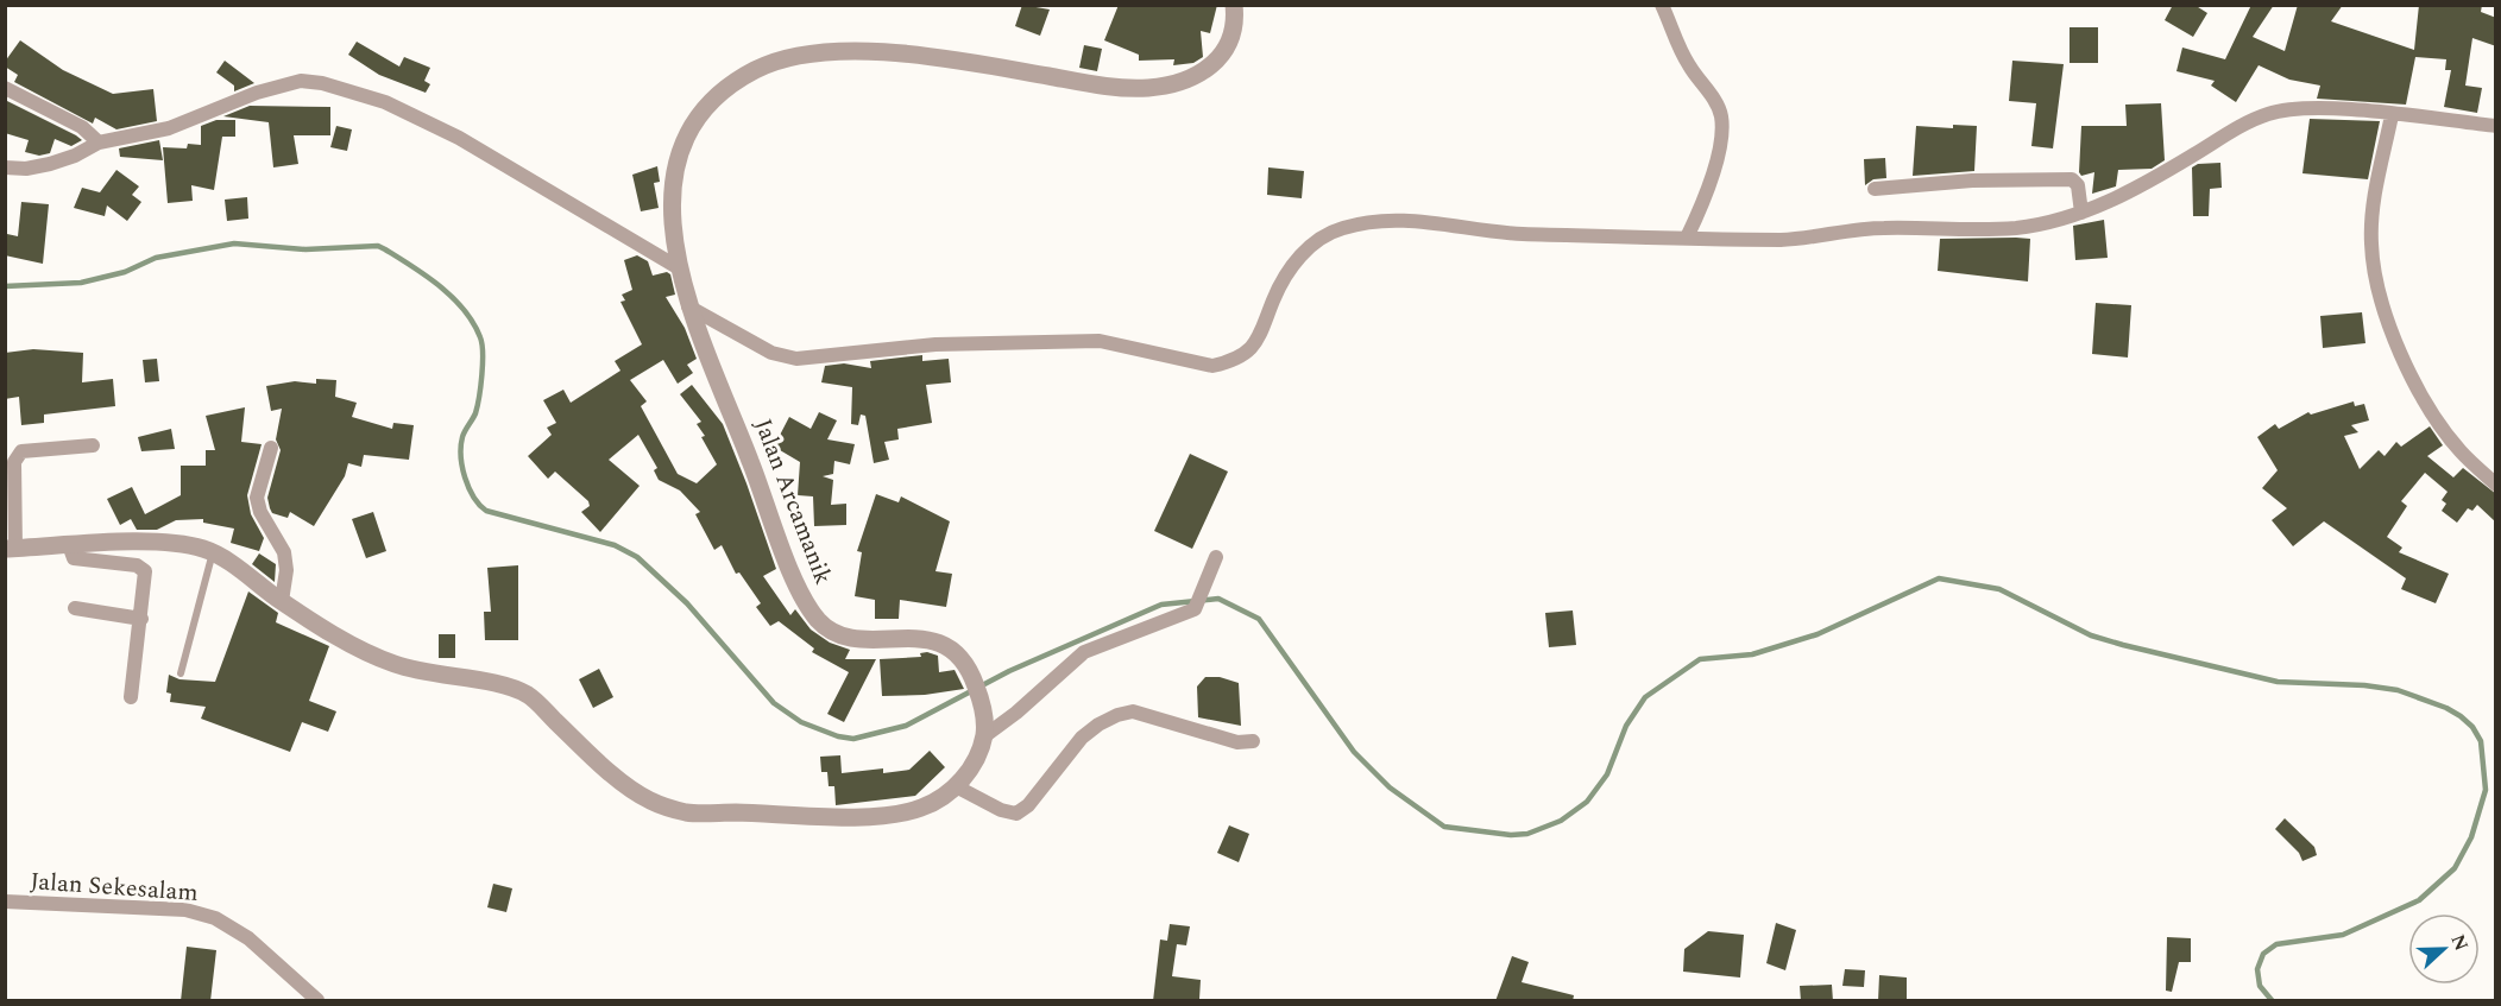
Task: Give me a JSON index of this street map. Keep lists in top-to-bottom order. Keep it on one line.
{"streets":{"street":["Jalan Arcamanik","Jalan Sekesalam"]},"north":"right"}
